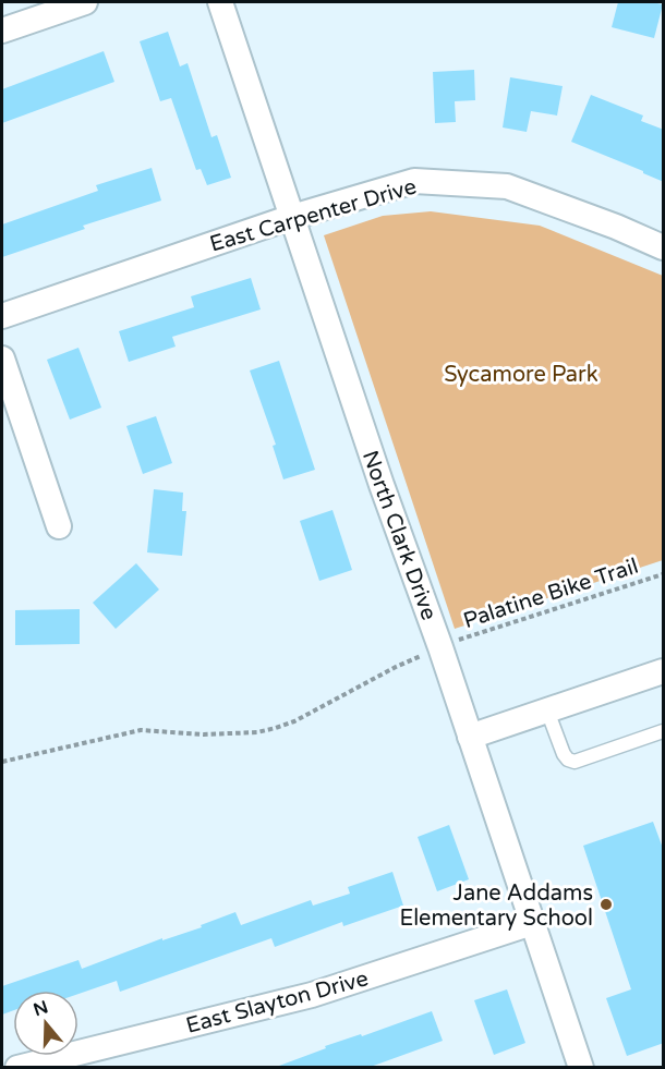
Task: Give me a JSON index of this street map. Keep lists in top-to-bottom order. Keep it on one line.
{"streets":{"street":["East Carpenter Drive","North Clark Drive","East Slayton Drive"],"path":["Palatine Bike Trail"]},"crossings":[["East Carpenter Drive","North Clark Drive"],["North Clark Drive","Palatine Bike Trail"],["North Clark Drive","East Slayton Drive"]],"parks":["Sycamore Park"],"places":["Jane Addams Elementary School"],"north":"top"}
